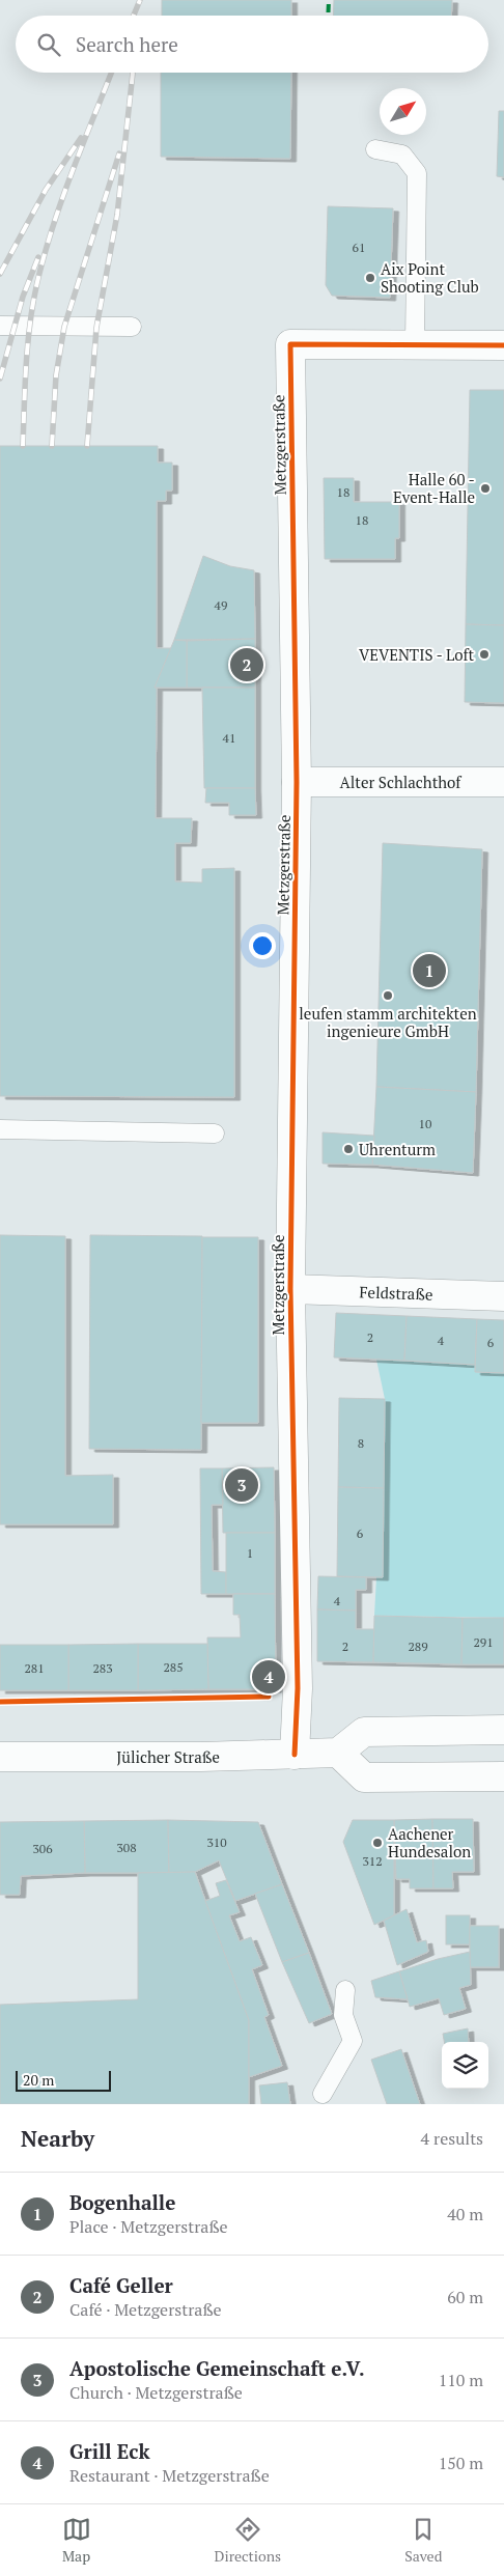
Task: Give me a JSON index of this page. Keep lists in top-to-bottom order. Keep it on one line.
{"streets":{"street":["Metzgerstraße","Alter Schlachthof","Feldstraße","Jülicher Straße"]},"crossings":[["Metzgerstraße","Alter Schlachthof"],["Metzgerstraße","Feldstraße"],["Metzgerstraße","Jülicher Straße"]],"places":["Aix Point Shooting Club","Halle 60 - Event-Halle","VEVENTIS - Loft","leufen stamm architekten ingenieure GmbH","Uhrenturm","Aachener Hundesalon"],"house_numbers":["61","18","18","49","41","10","2","4","6","8","6","1","4","291","2","289","285","281","283","310","308","306","312"],"scale_bar":"20 m","north":"top right","page":{"search":"Search here","pins":["2","1","3","4"],"scale":"20 m","heading":["Nearby","4 results"],"list":[{"mark":"1","name":"Bogenhalle","note":"Place · Metzgerstraße","value":"40 m"},{"mark":"2","name":"Café Geller","note":"Café · Metzgerstraße","value":"60 m"},{"mark":"3","name":"Apostolische Gemeinschaft e.V.","note":"Church · Metzgerstraße","value":"110 m"},{"mark":"4","name":"Grill Eck","note":"Restaurant · Metzgerstraße","value":"150 m"}],"nav":["Map","Directions","Saved"]}}
